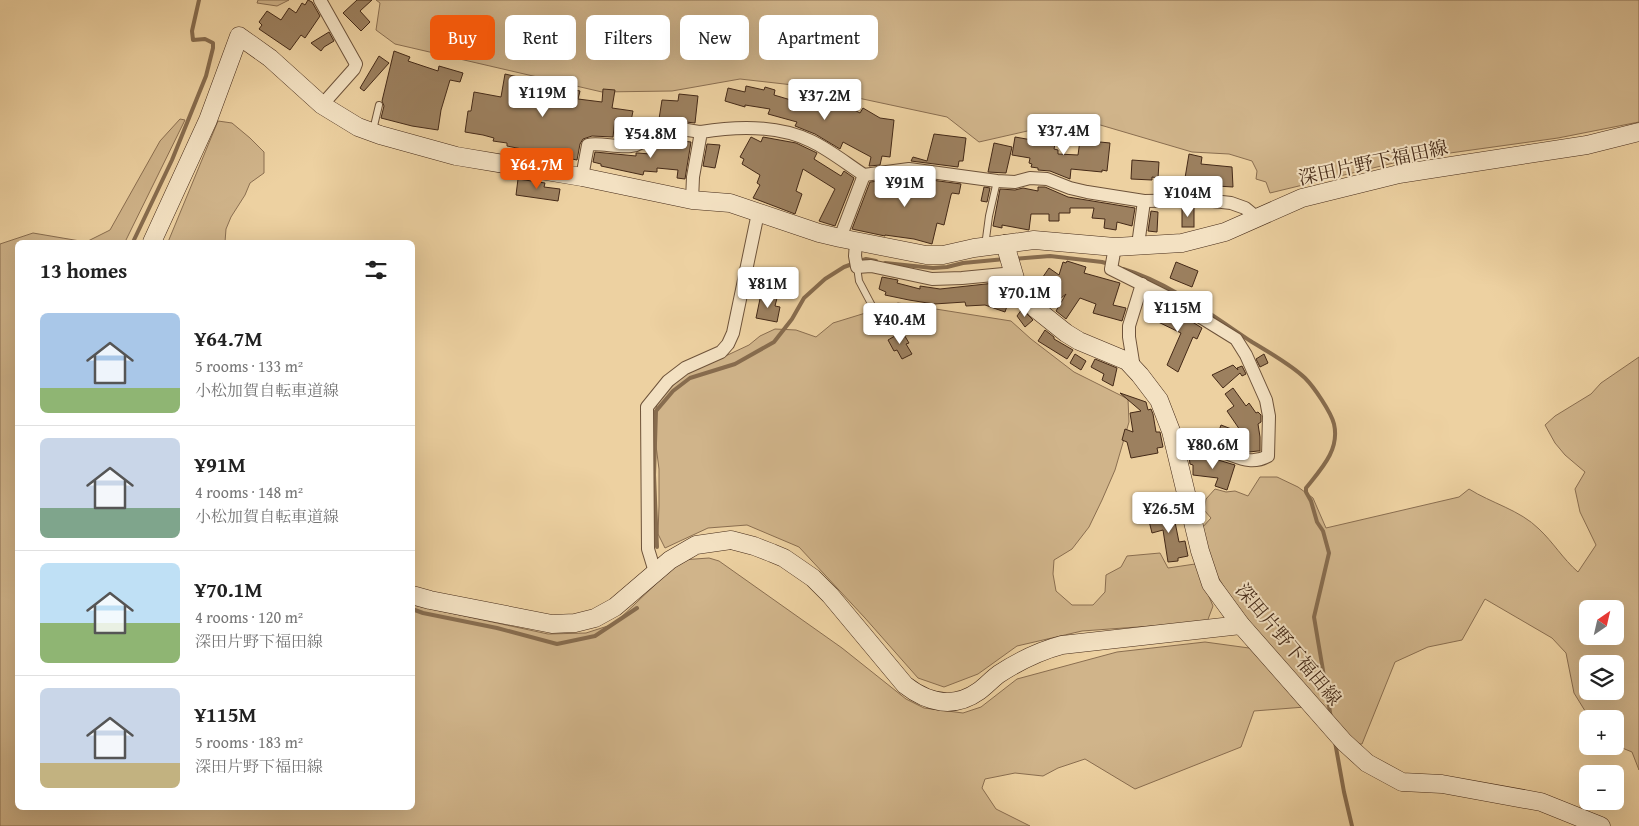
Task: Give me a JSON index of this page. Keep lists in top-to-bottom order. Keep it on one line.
{"streets":{"main road":["深田片野下福田線"]},"north":"top right","page":{"chip":["Buy","Rent","Filters","New","Apartment"],"price":["¥119M","¥37.2M","¥37.4M","¥54.8M","¥64.7M","¥91M","¥104M","¥81M","¥70.1M","¥115M","¥40.4M","¥80.6M","¥26.5M"],"heading":"13 homes","list":[{"name":"¥64.7M","note":"5 rooms · 133 m² · 小松加賀自転車道線"},{"name":"¥91M","note":"4 rooms · 148 m² · 小松加賀自転車道線"},{"name":"¥70.1M","note":"4 rooms · 120 m² · 深田片野下福田線"},{"name":"¥115M","note":"5 rooms · 183 m² · 深田片野下福田線"}],"map_buttons":["+","−"]}}
